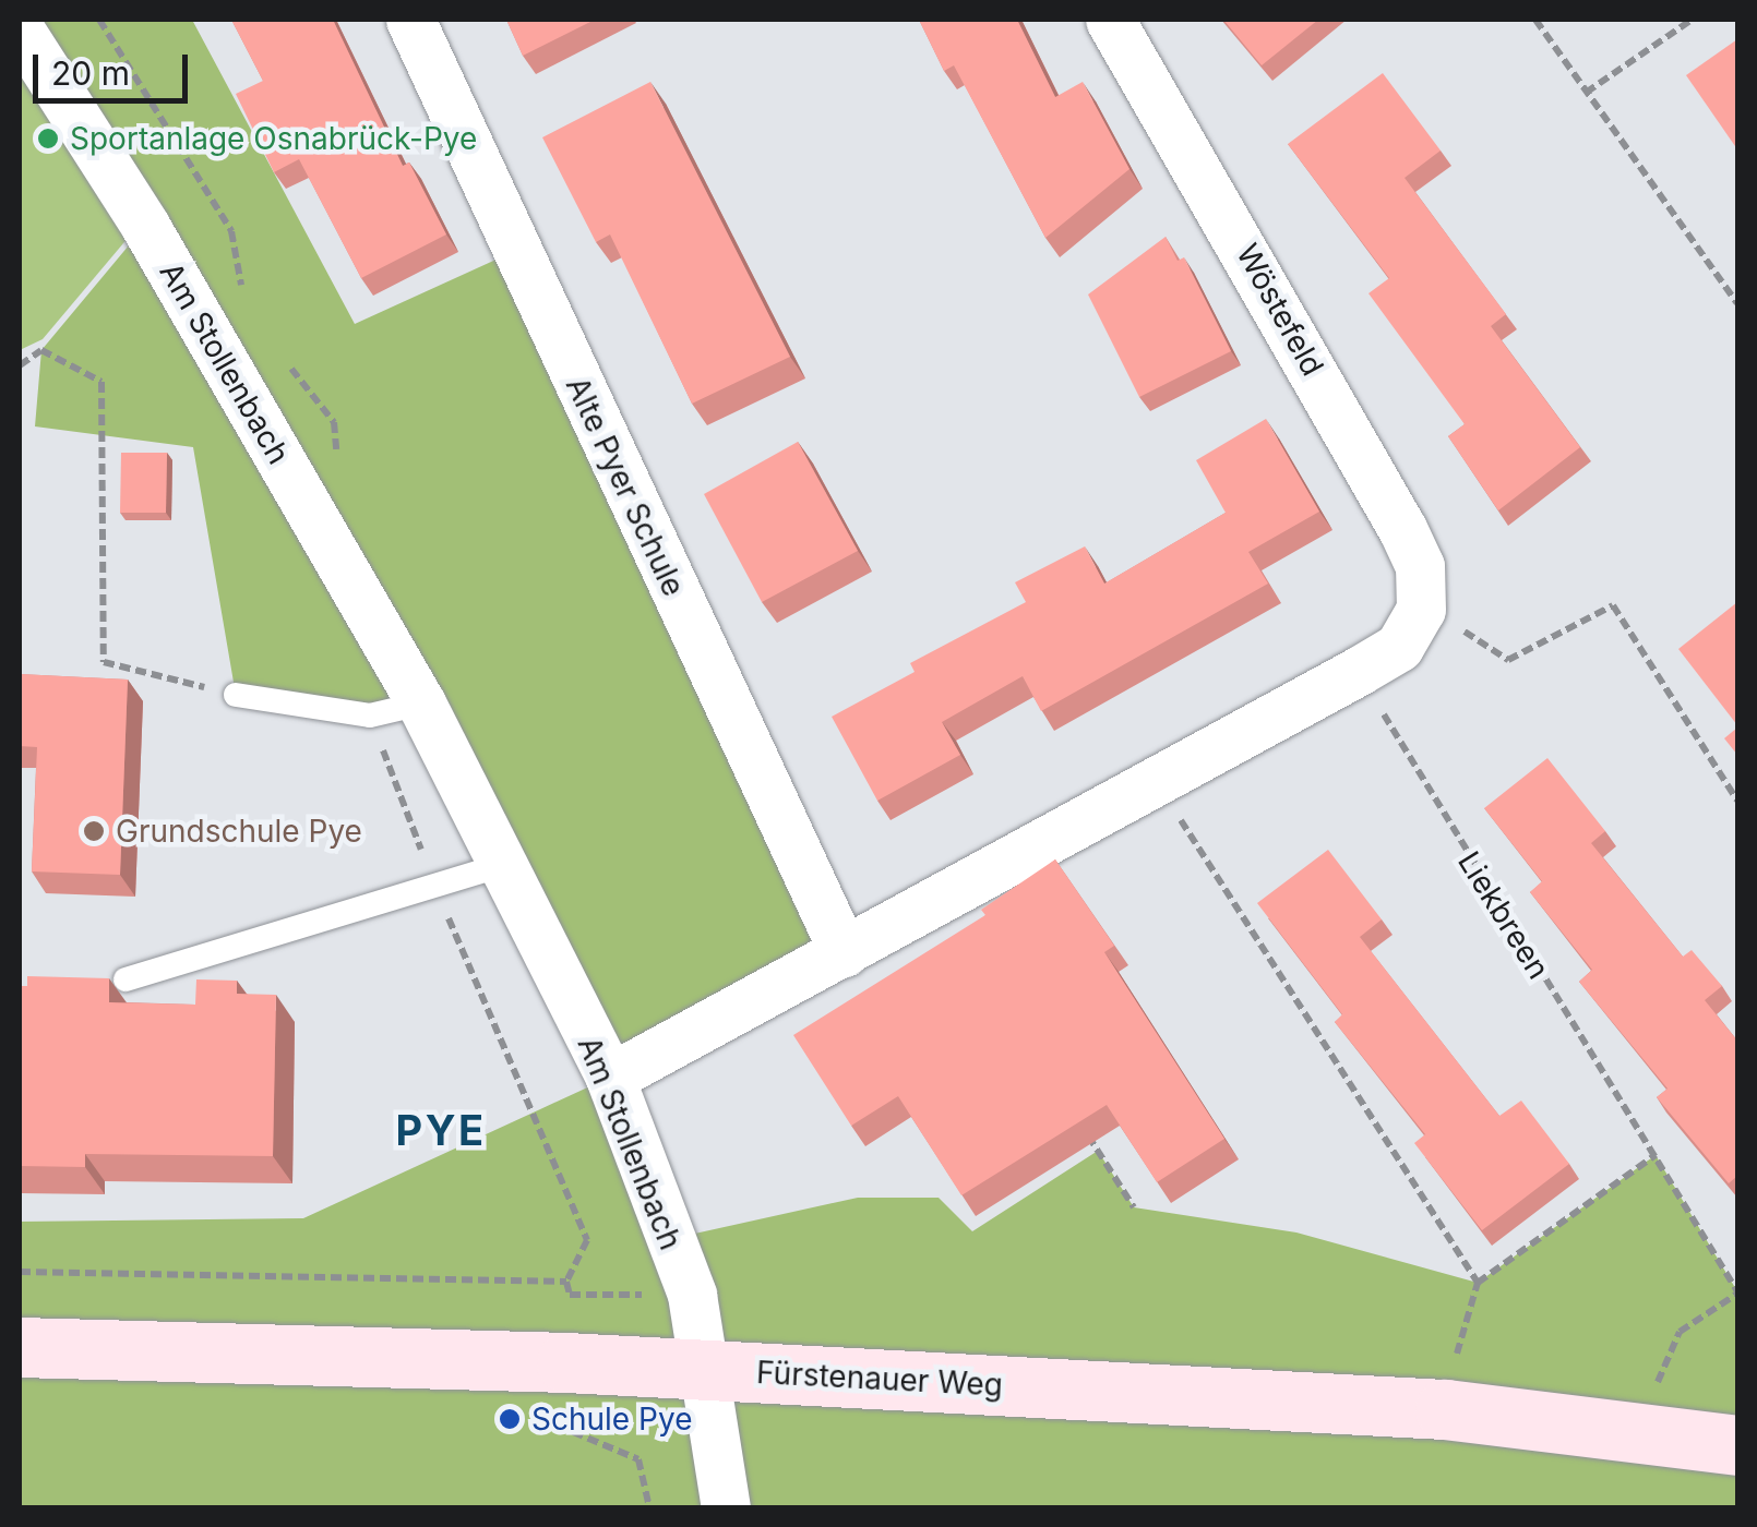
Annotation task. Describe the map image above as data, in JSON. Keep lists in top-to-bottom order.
{
  "streets": {
    "street": [
      "Wöstefeld",
      "Am Stollenbach",
      "Alte Pyer Schule",
      "Fürstenauer Weg"
    ],
    "path": ["Liekbreen"]
  },
  "crossings": [
    ["Am Stollenbach", "Fürstenauer Weg"]
  ],
  "districts": ["PYE"],
  "places": ["Sportanlage Osnabrück-Pye", "Grundschule Pye", "Schule Pye"],
  "scale_bar": "20 m"
}
